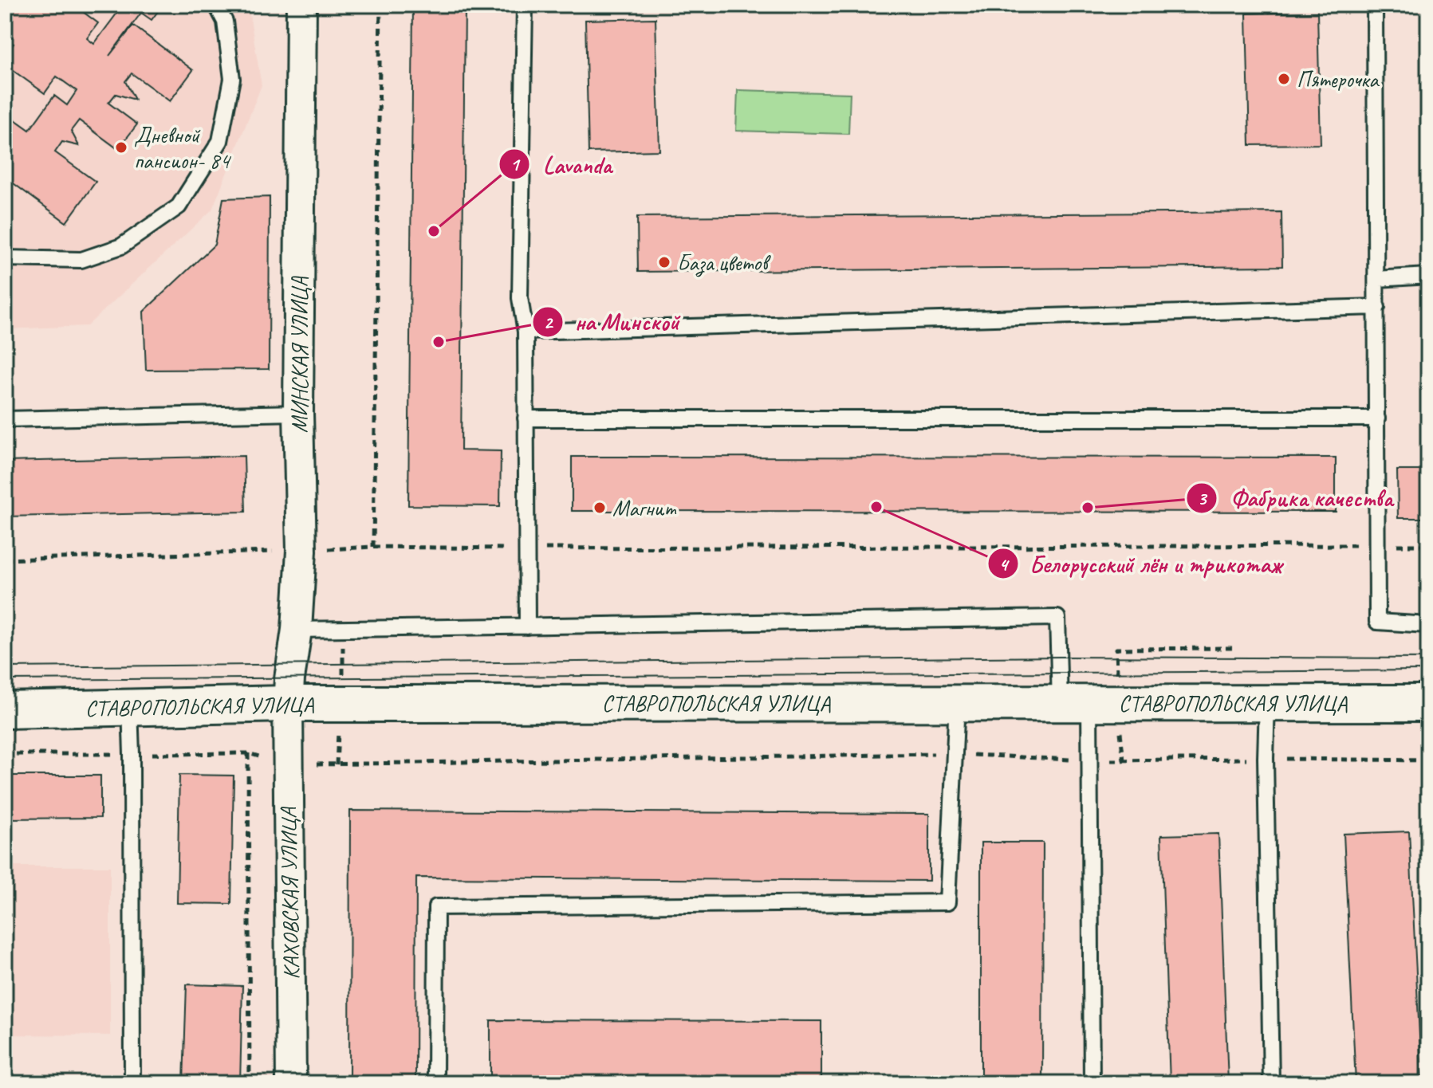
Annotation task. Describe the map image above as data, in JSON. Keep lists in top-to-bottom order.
{
  "streets": {
    "street": ["МИНСКАЯ УЛИЦА", "СТАВРОПОЛЬСКАЯ УЛИЦА", "КАХОВСКАЯ УЛИЦА"]
  },
  "crossings": [
    ["МИНСКАЯ УЛИЦА", "СТАВРОПОЛЬСКАЯ УЛИЦА"],
    ["МИНСКАЯ УЛИЦА", "КАХОВСКАЯ УЛИЦА"],
    ["СТАВРОПОЛЬСКАЯ УЛИЦА", "КАХОВСКАЯ УЛИЦА"]
  ],
  "places": [
    "Пятерочка",
    "Дневной пансион- 84",
    "Lavanda",
    "База цветов",
    "на Минской",
    "Белорусский лён и трикотаж",
    "Магнит",
    "Фабрика качества"
  ]
}
